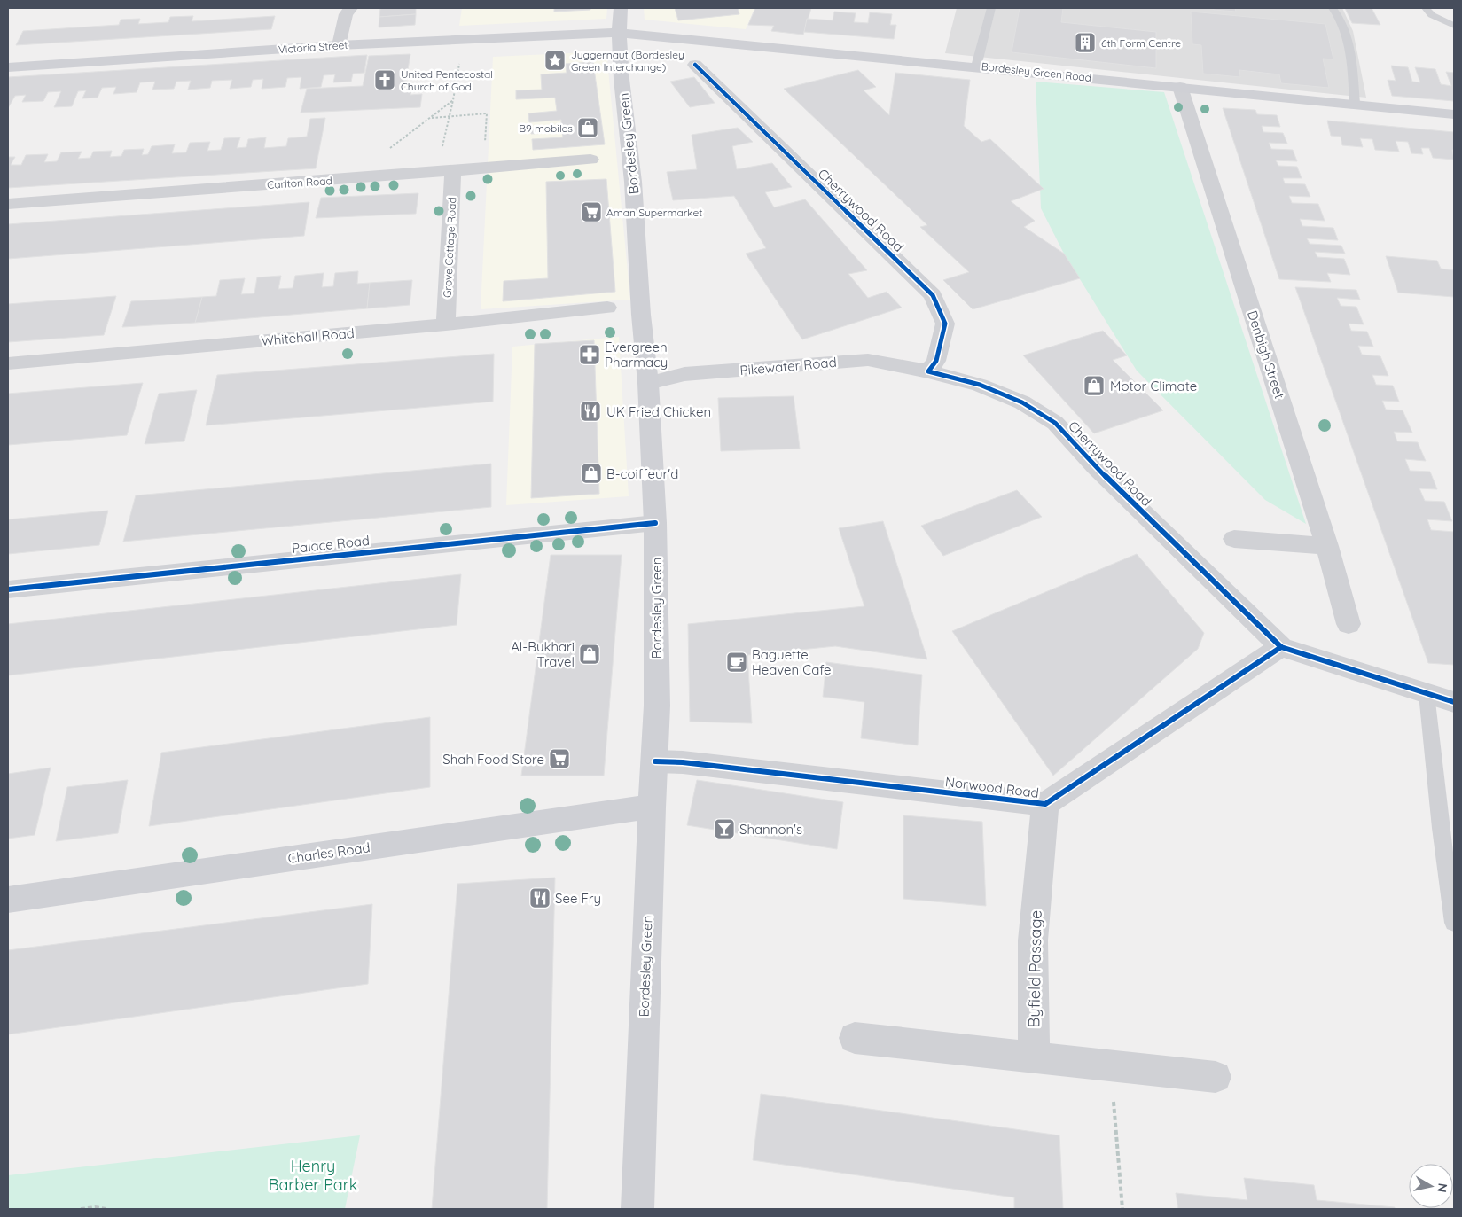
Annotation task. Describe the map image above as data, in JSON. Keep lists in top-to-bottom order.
{
  "streets": {
    "main road": [
      "Victoria Street",
      "Bordesley Green Road",
      "Bordesley Green",
      "Charles Road"
    ],
    "street": [
      "Carlton Road",
      "Cherrywood Road",
      "Grove Cottage Road",
      "Whitehall Road",
      "Denbigh Street",
      "Pikewater Road",
      "Palace Road",
      "Norwood Road",
      "Byfield Passage"
    ]
  },
  "crossings": [
    ["Victoria Street", "Bordesley Green Road"],
    ["Victoria Street", "Bordesley Green"],
    ["Bordesley Green Road", "Bordesley Green"],
    ["Bordesley Green Road", "Denbigh Street"],
    ["Bordesley Green", "Pikewater Road"],
    ["Bordesley Green", "Palace Road"],
    ["Bordesley Green", "Norwood Road"],
    ["Bordesley Green", "Charles Road"],
    ["Carlton Road", "Grove Cottage Road"],
    ["Cherrywood Road", "Pikewater Road"],
    ["Cherrywood Road", "Norwood Road"],
    ["Grove Cottage Road", "Whitehall Road"],
    ["Norwood Road", "Byfield Passage"]
  ],
  "parks": ["Henry Barber Park"],
  "places": {
    "building": ["6th Form Centre"],
    "place": ["Juggernaut (Bordesley Green Interchange)"],
    "church": ["United Pentecostal Church of God"],
    "shop": [
      "B9 mobiles",
      "Motor Climate",
      "B-coiffeur'd",
      "Al-Bukhari Travel"
    ],
    "supermarket": ["Aman Supermarket", "Shah Food Store"],
    "pharmacy": ["Evergreen Pharmacy"],
    "restaurant": ["UK Fried Chicken", "See Fry"],
    "cafe": ["Baguette Heaven Cafe"],
    "bar": ["Shannon's"]
  },
  "north": "right"
}
